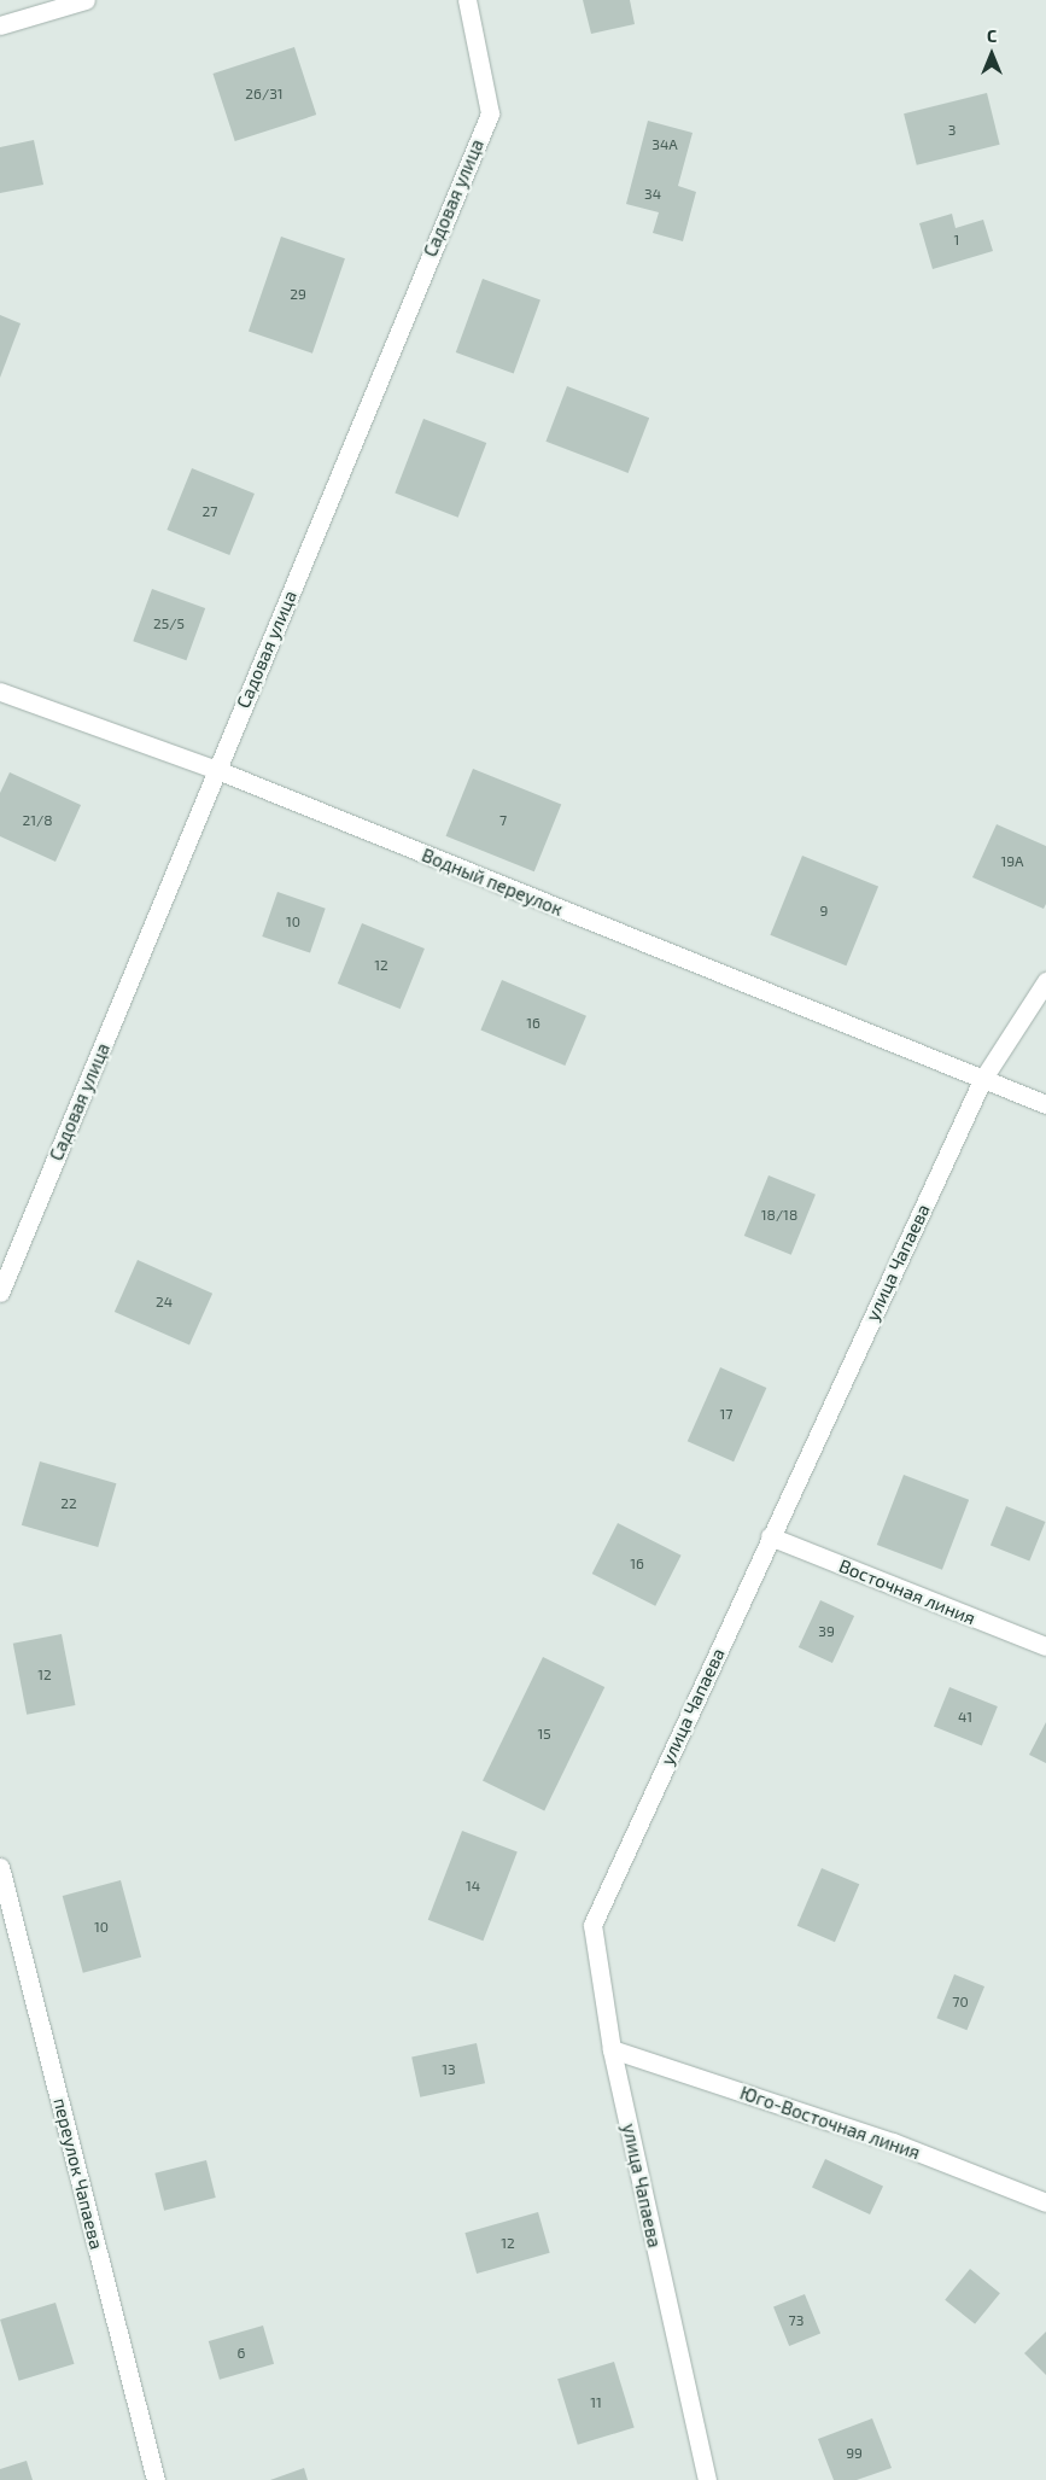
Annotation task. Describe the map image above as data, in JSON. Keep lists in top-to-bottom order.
{
  "streets": {
    "street": [
      "Садовая улица",
      "Водный переулок",
      "улица Чапаева",
      "Восточная линия",
      "Юго-Восточная линия",
      "переулок Чапаева"
    ]
  },
  "crossings": [
    ["Садовая улица", "Водный переулок"],
    ["Водный переулок", "улица Чапаева"],
    ["улица Чапаева", "Восточная линия"],
    ["улица Чапаева", "Юго-Восточная линия"]
  ],
  "house_numbers": [
    "26/31",
    "3",
    "34А",
    "34",
    "1",
    "29",
    "27",
    "25/5",
    "21/8",
    "7",
    "19А",
    "9",
    "10",
    "12",
    "16",
    "18/18",
    "24",
    "17",
    "22",
    "16",
    "39",
    "12",
    "41",
    "15",
    "14",
    "10",
    "70",
    "13",
    "12",
    "73",
    "6",
    "11",
    "99"
  ],
  "north": "top"
}
